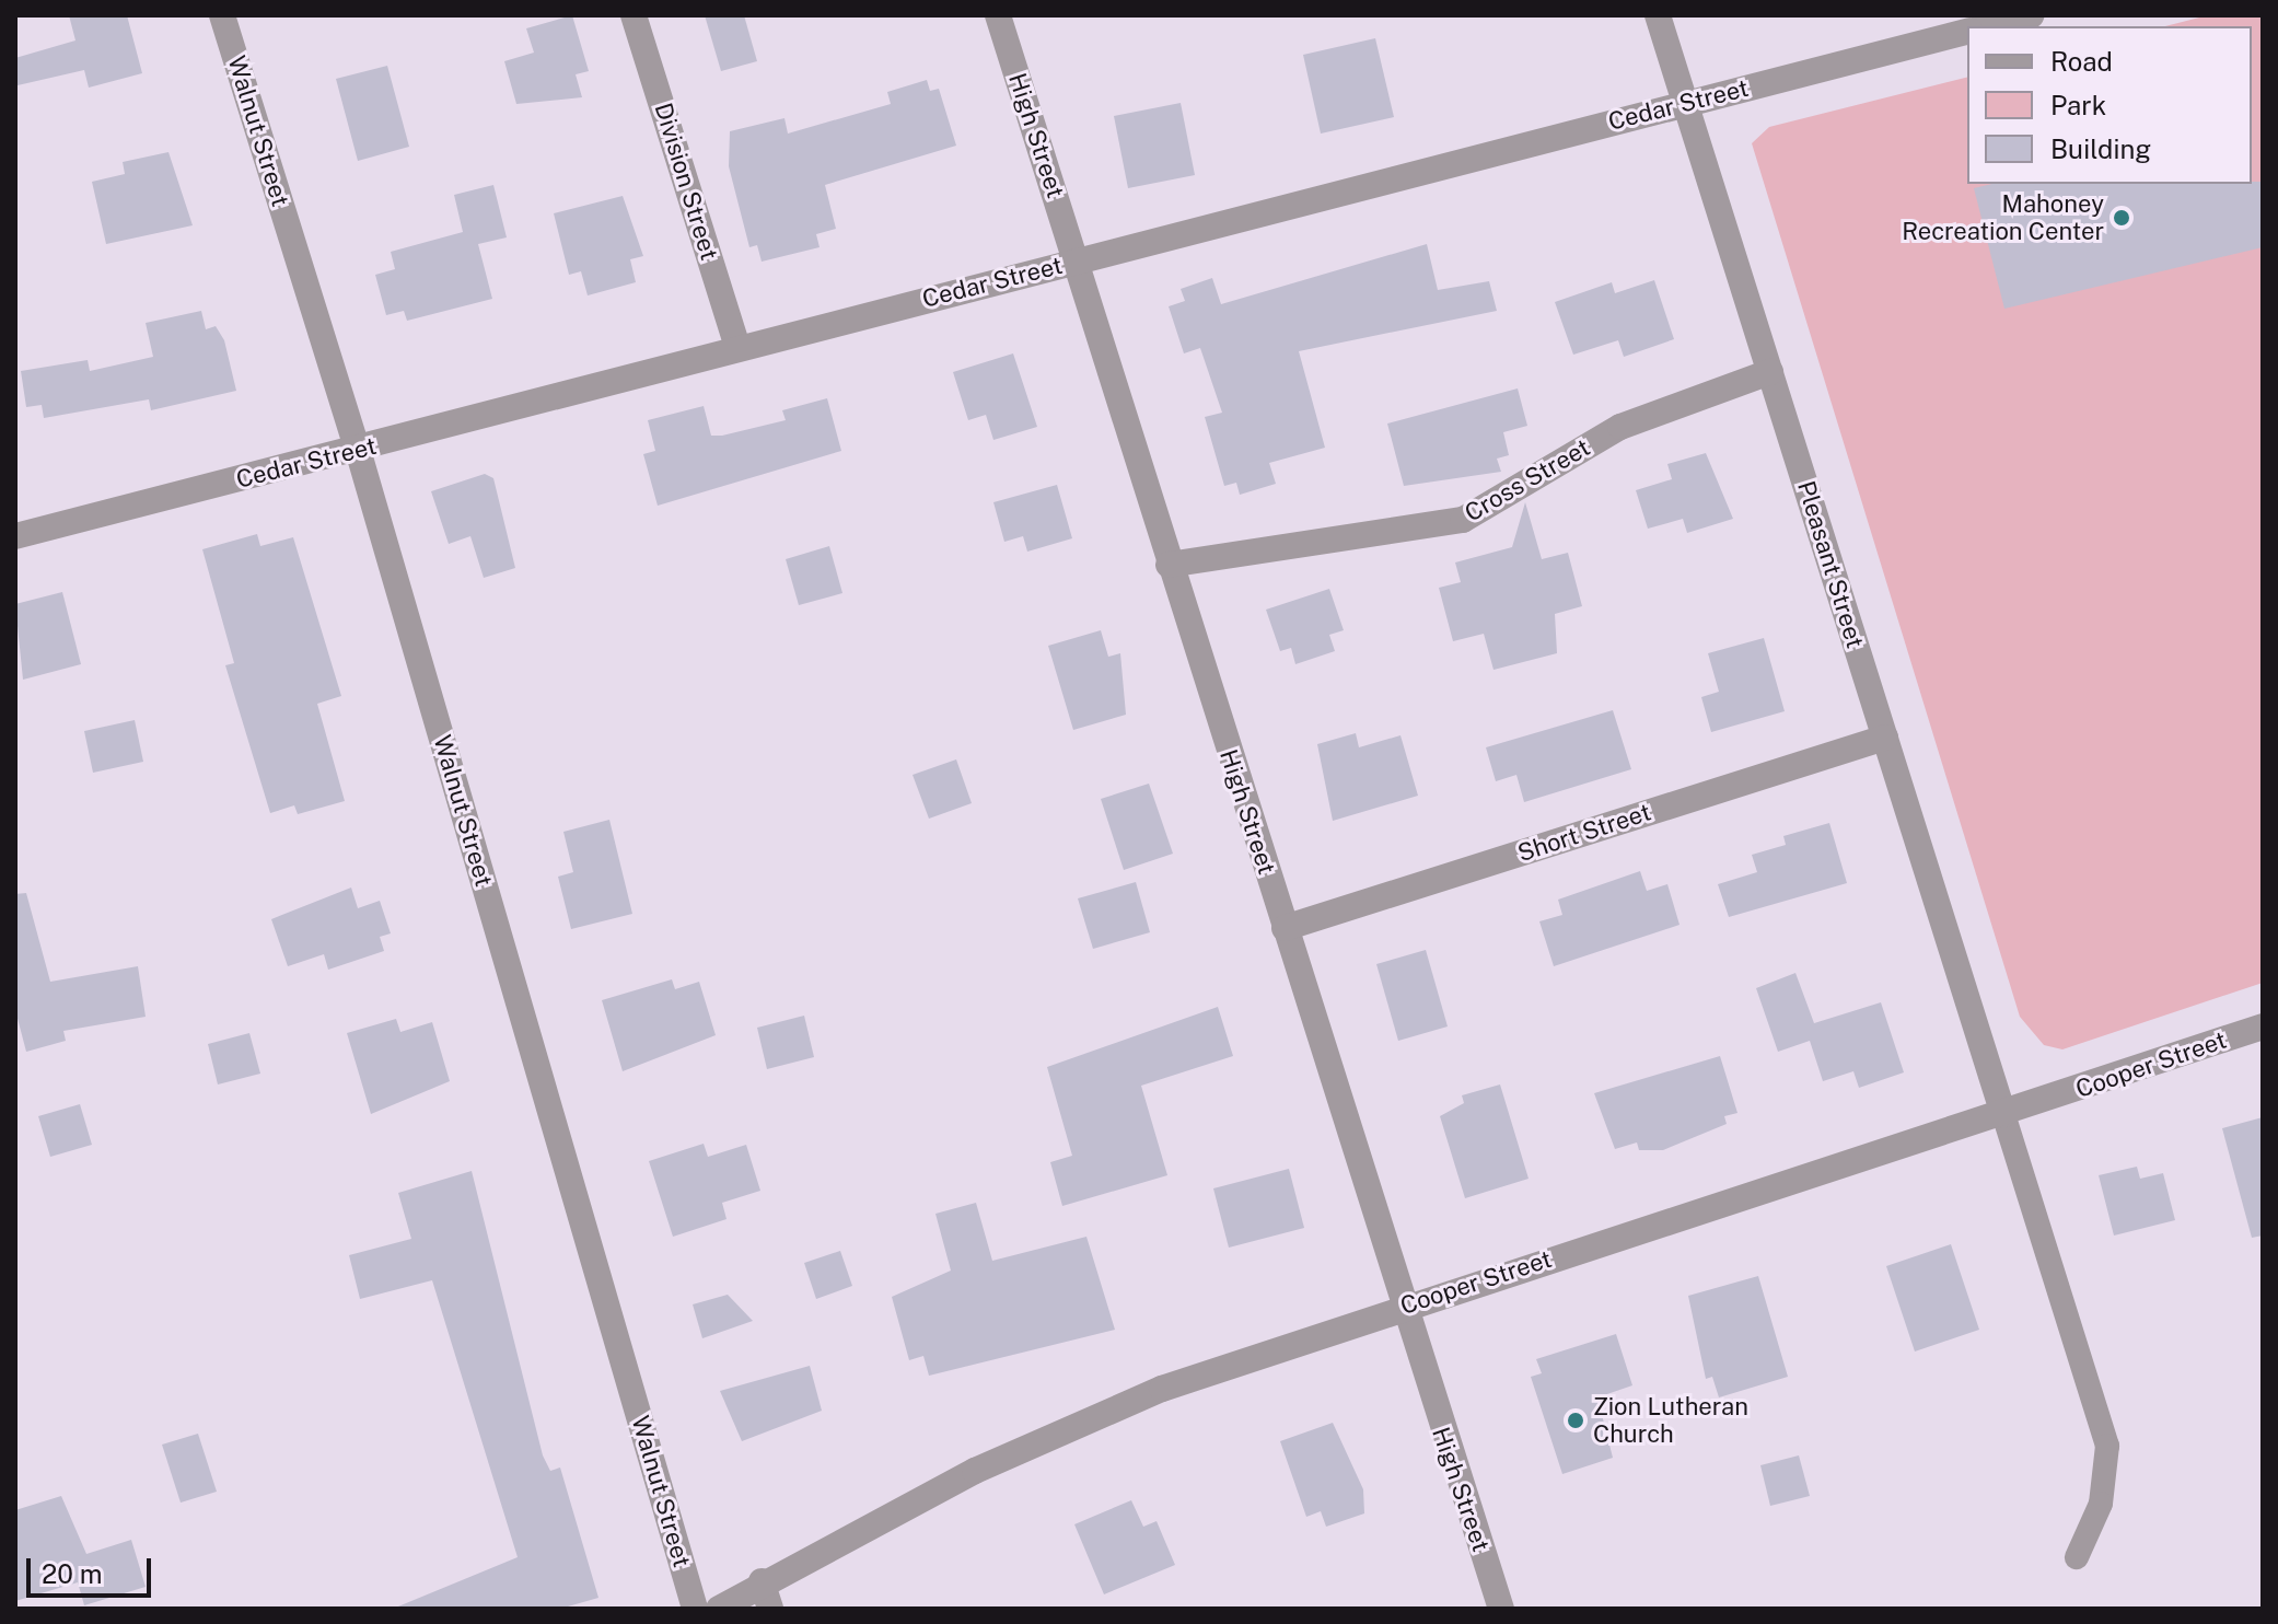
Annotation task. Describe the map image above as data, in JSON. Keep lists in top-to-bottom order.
{
  "streets": {
    "street": [
      "Cedar Street",
      "Walnut Street",
      "High Street",
      "Division Street",
      "Cross Street",
      "Pleasant Street",
      "Short Street",
      "Cooper Street"
    ]
  },
  "crossings": [
    ["Cedar Street", "Walnut Street"],
    ["Cedar Street", "High Street"],
    ["Cedar Street", "Division Street"],
    ["Cedar Street", "Pleasant Street"],
    ["High Street", "Cross Street"],
    ["High Street", "Short Street"],
    ["High Street", "Cooper Street"],
    ["Cross Street", "Pleasant Street"],
    ["Pleasant Street", "Short Street"],
    ["Pleasant Street", "Cooper Street"]
  ],
  "places": ["Mahoney Recreation Center", "Zion Lutheran Church"],
  "legend": ["Road", "Park", "Building"],
  "scale_bar": "20 m"
}
